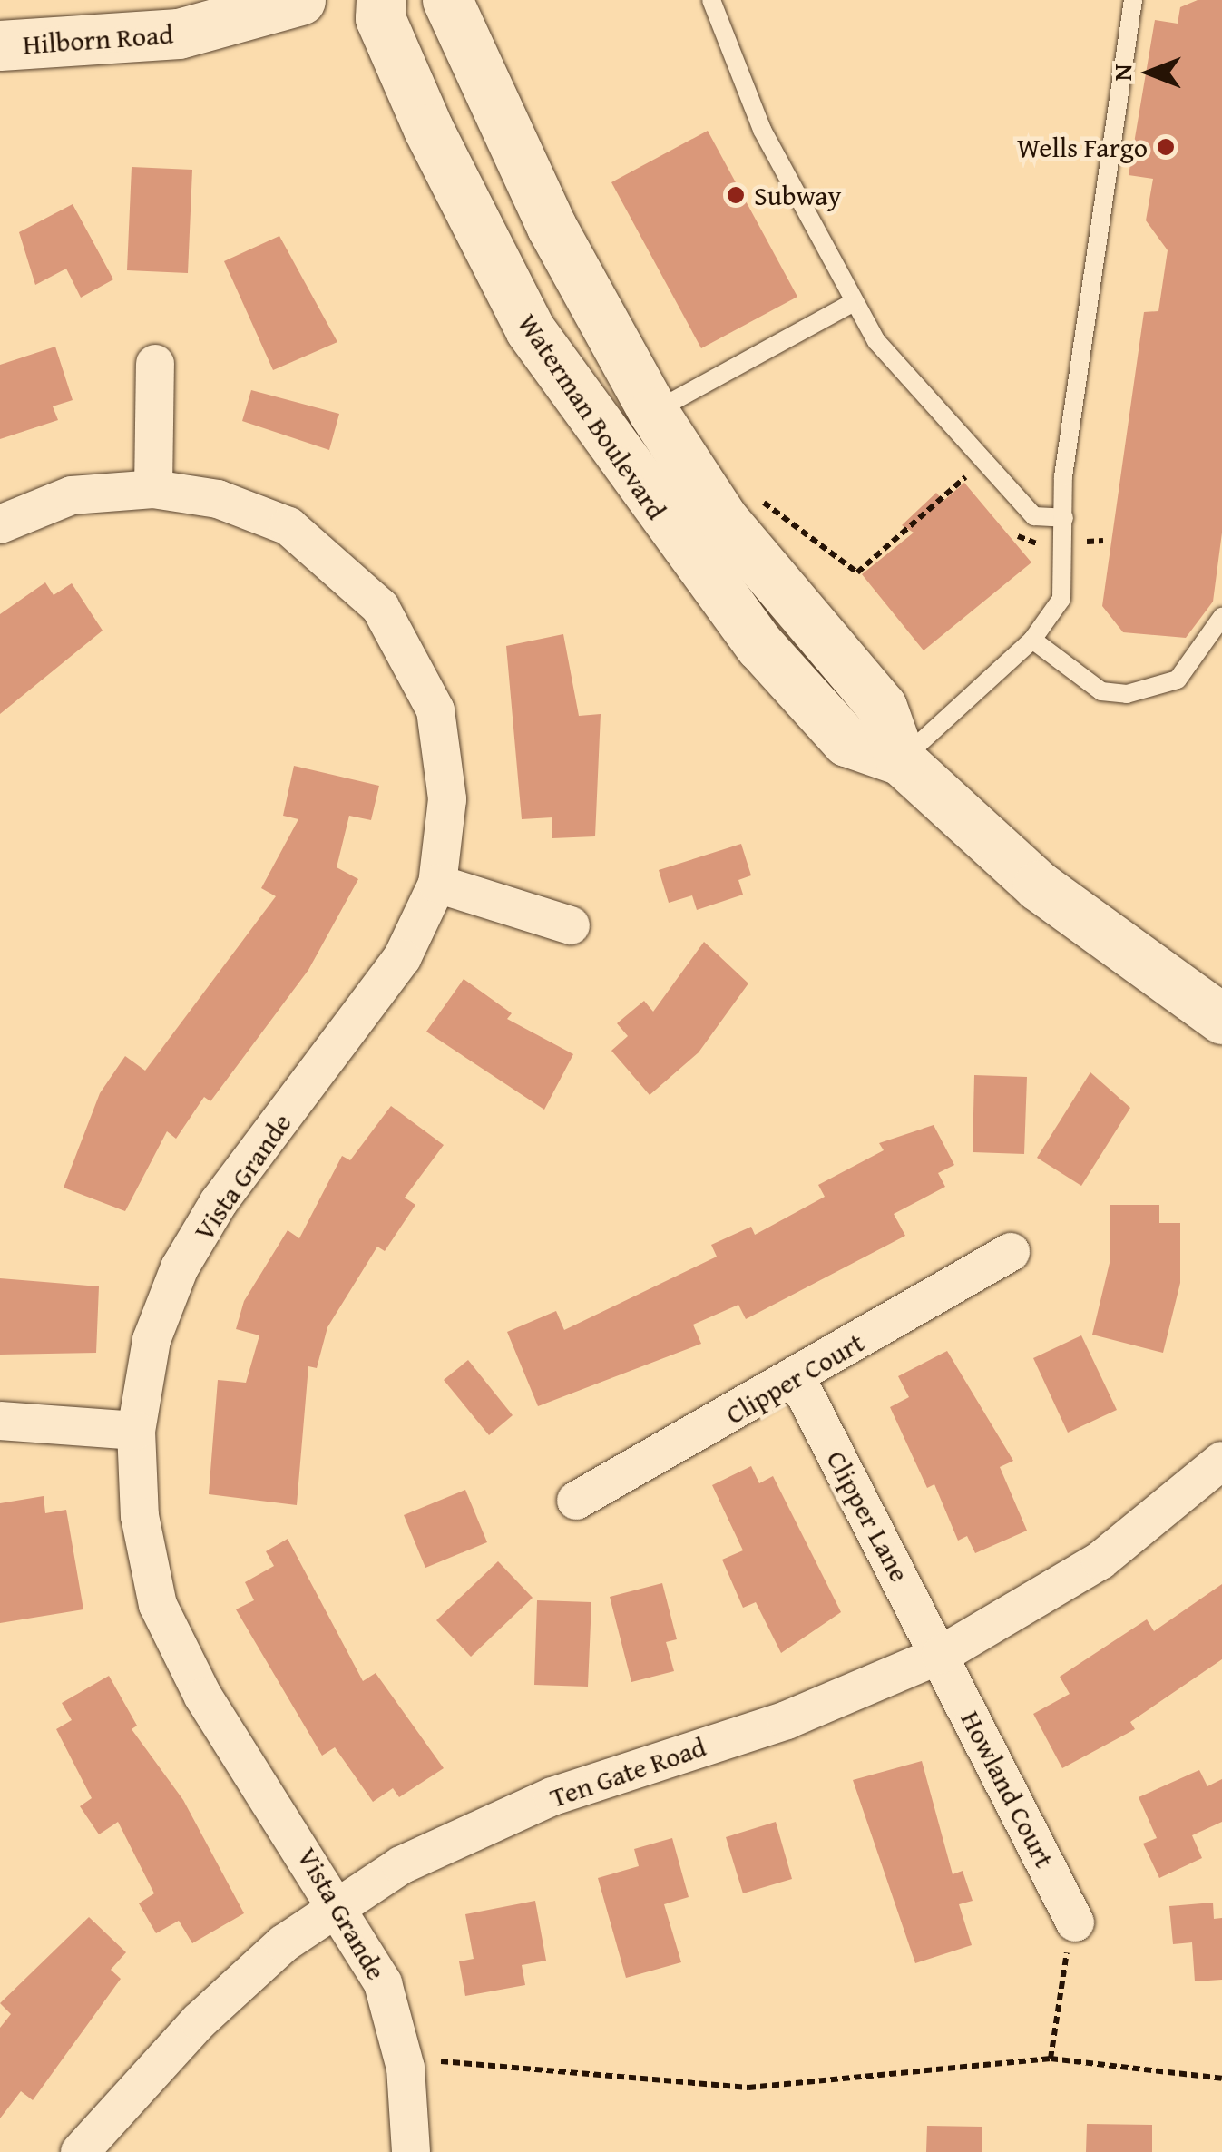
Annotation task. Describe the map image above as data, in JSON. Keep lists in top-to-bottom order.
{
  "streets": {
    "main road": ["Hilborn Road", "Waterman Boulevard"],
    "street": [
      "Vista Grande",
      "Clipper Court",
      "Clipper Lane",
      "Ten Gate Road",
      "Howland Court"
    ]
  },
  "crossings": [
    ["Vista Grande", "Ten Gate Road"],
    ["Clipper Court", "Clipper Lane"],
    ["Clipper Lane", "Ten Gate Road"],
    ["Clipper Lane", "Howland Court"],
    ["Ten Gate Road", "Howland Court"]
  ],
  "places": ["Wells Fargo", "Subway"],
  "north": "left"
}
